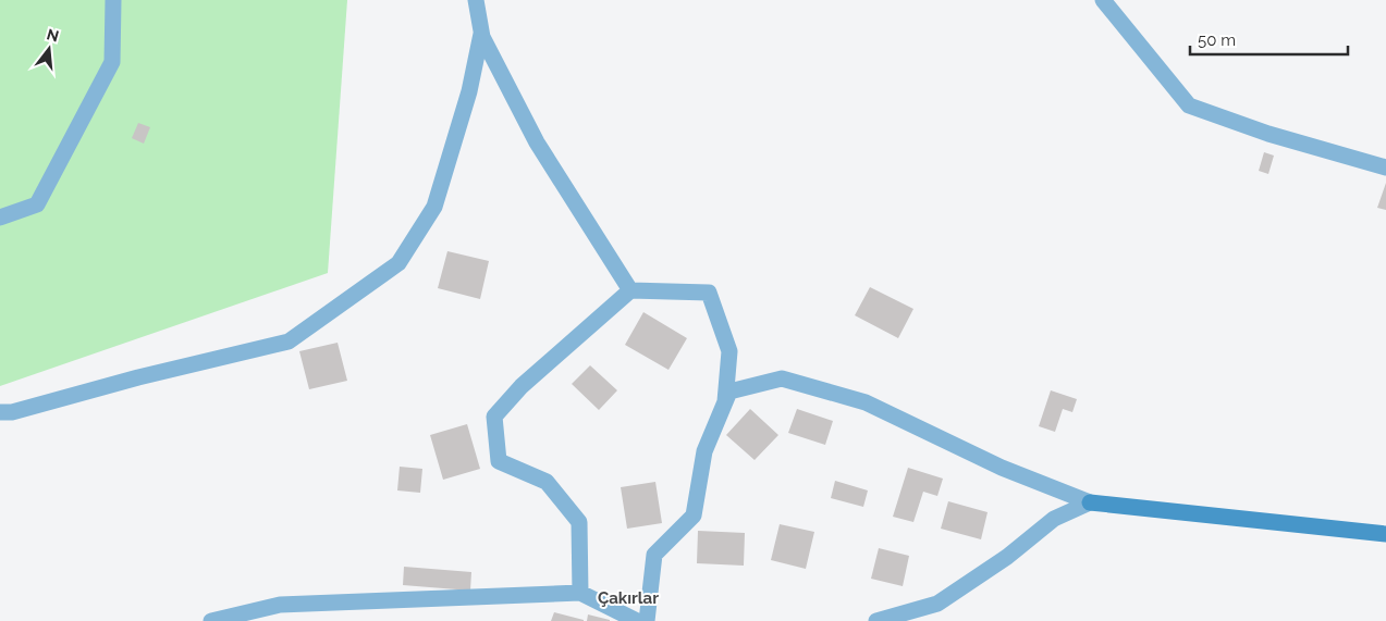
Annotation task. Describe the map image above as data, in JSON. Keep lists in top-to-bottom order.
{
  "districts": ["Çakırlar"],
  "scale_bar": "50 m",
  "north": "top"
}
